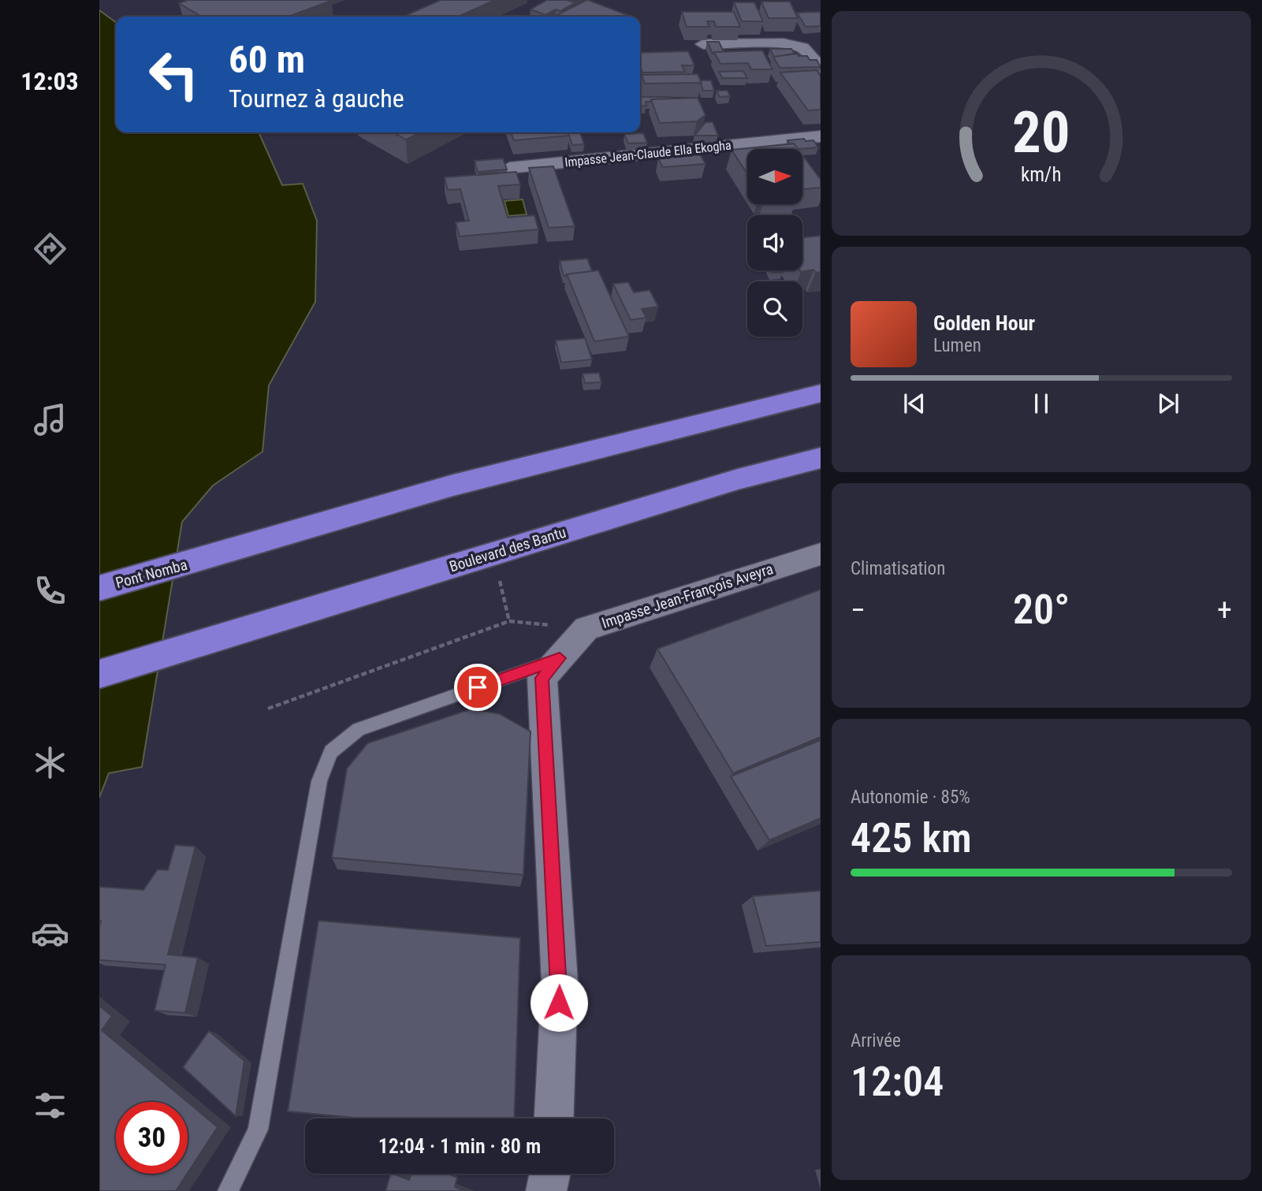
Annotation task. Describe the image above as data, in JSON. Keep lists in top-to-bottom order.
{
  "streets": {
    "highway": ["Boulevard des Bantu", "Pont Nomba"],
    "street": ["Impasse Jean-Claude Ella Ekogha", "Impasse Jean-François Aveyra"]
  },
  "north": "right",
  "page": {
    "tabs": "12:03",
    "turn": ["60 m", "Tournez à gauche"],
    "song": ["Golden Hour", "Lumen"],
    "tile": [
      "Climatisation",
      ["Autonomie · 85%", "425 km"],
      ["Arrivée", "12:04"]
    ],
    "heat": ["−", "20°", "+"],
    "limit": "30",
    "trip": "12:04 · 1 min · 80 m",
    "gauge": ["20", "km/h"]
  }
}
